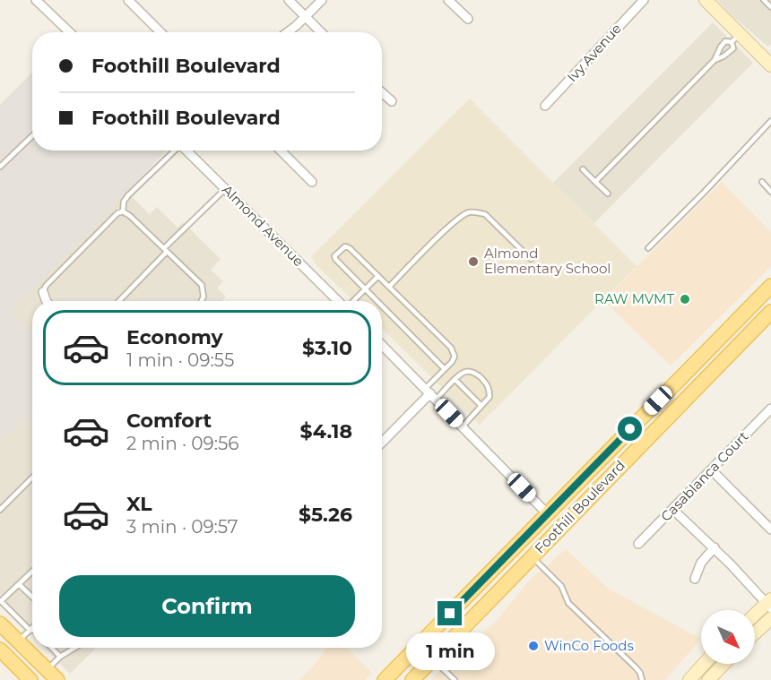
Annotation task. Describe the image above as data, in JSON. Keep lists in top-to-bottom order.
{
  "streets": {
    "main road": ["Foothill Boulevard"],
    "street": ["Ivy Avenue", "Almond Avenue", "Casablanca Court"]
  },
  "places": ["Almond Elementary School", "RAW MVMT", "WinCo Foods"],
  "north": "bottom right",
  "page": {
    "banner": ["Foothill Boulevard", "Foothill Boulevard"],
    "list": [
      {
        "name": "Economy",
        "note": "1 min · 09:55",
        "value": "$3.10"
      },
      {
        "name": "Comfort",
        "note": "2 min · 09:56",
        "value": "$4.18"
      },
      {
        "name": "XL",
        "note": "3 min · 09:57",
        "value": "$5.26"
      }
    ],
    "buttons": "Confirm",
    "bubble": "1 min"
  }
}
